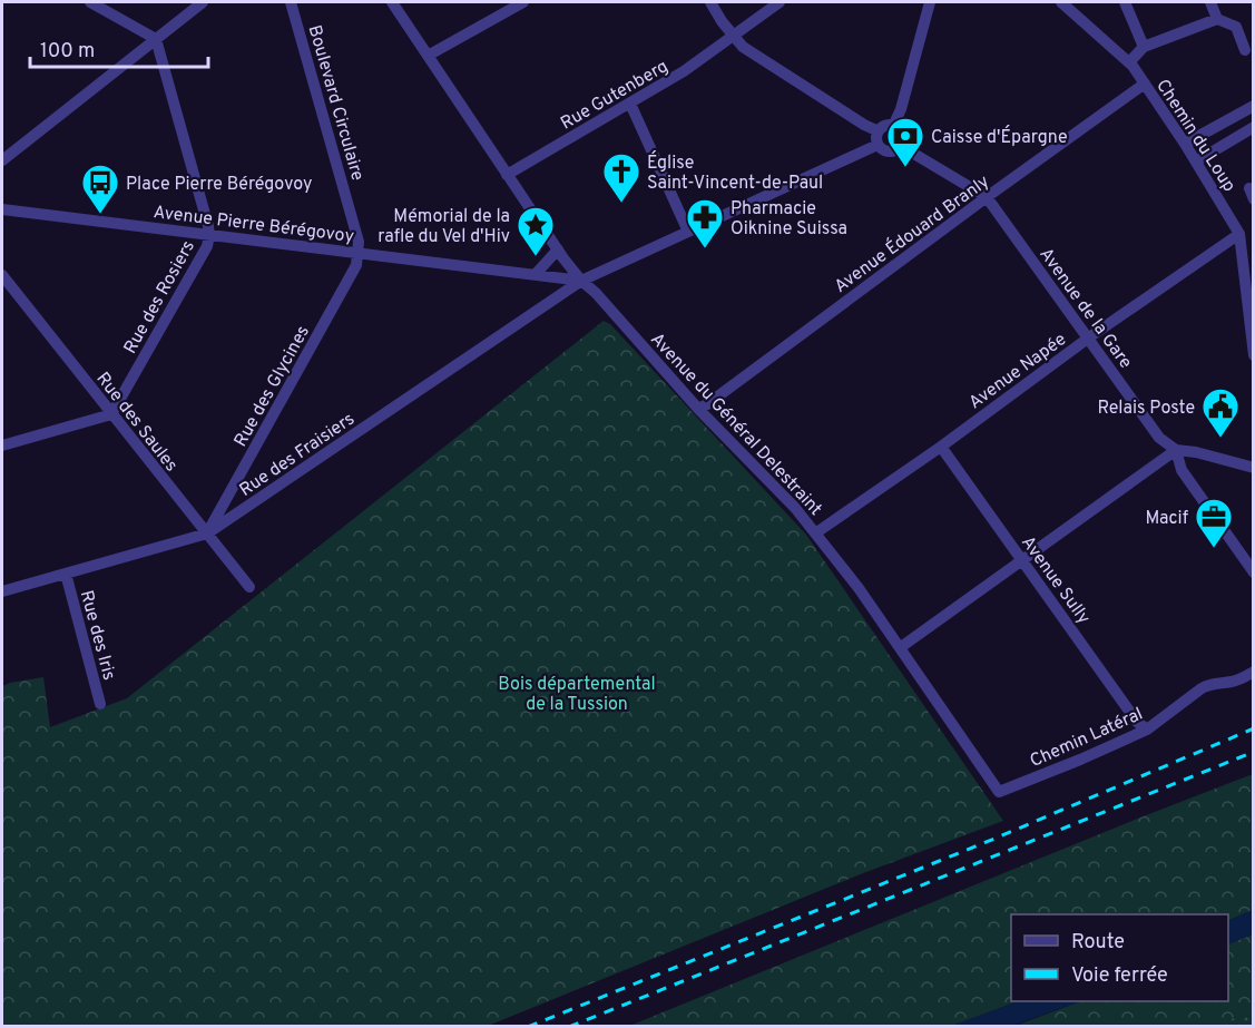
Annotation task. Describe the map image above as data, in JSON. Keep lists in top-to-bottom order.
{
  "streets": {
    "street": [
      "Rue Gutenberg",
      "Boulevard Circulaire",
      "Chemin du Loup",
      "Avenue Pierre Bérégovoy",
      "Avenue Édouard Branly",
      "Rue des Rosiers",
      "Avenue de la Gare",
      "Avenue Napée",
      "Rue des Glycines",
      "Rue des Saules",
      "Avenue du Général Delestraint",
      "Rue des Fraisiers",
      "Avenue Sully",
      "Rue des Iris",
      "Chemin Latéral"
    ]
  },
  "crossings": [
    ["Rue Gutenberg", "Avenue du Général Delestraint"],
    ["Boulevard Circulaire", "Avenue Pierre Bérégovoy"],
    ["Boulevard Circulaire", "Rue des Glycines"],
    ["Chemin du Loup", "Avenue Édouard Branly"],
    ["Chemin du Loup", "Avenue Napée"],
    ["Avenue Pierre Bérégovoy", "Rue des Rosiers"],
    ["Avenue Pierre Bérégovoy", "Rue des Glycines"],
    ["Avenue Pierre Bérégovoy", "Avenue du Général Delestraint"],
    ["Avenue Pierre Bérégovoy", "Rue des Fraisiers"],
    ["Avenue Édouard Branly", "Avenue de la Gare"],
    ["Avenue Édouard Branly", "Avenue du Général Delestraint"],
    ["Rue des Rosiers", "Rue des Saules"],
    ["Avenue de la Gare", "Avenue Napée"],
    ["Avenue de la Gare", "Rue des Fraisiers"],
    ["Avenue Napée", "Avenue du Général Delestraint"],
    ["Avenue Napée", "Avenue Sully"],
    ["Rue des Glycines", "Rue des Saules"],
    ["Rue des Glycines", "Rue des Fraisiers"],
    ["Rue des Saules", "Rue des Fraisiers"],
    ["Avenue du Général Delestraint", "Rue des Fraisiers"],
    ["Avenue du Général Delestraint", "Chemin Latéral"],
    ["Rue des Fraisiers", "Rue des Iris"],
    ["Avenue Sully", "Chemin Latéral"]
  ],
  "parks": ["Bois départemental de la Tussion"],
  "places": {
    "bank": ["Caisse d'Épargne"],
    "church": ["Église Saint-Vincent-de-Paul"],
    "bus stop": ["Place Pierre Bérégovoy"],
    "pharmacy": ["Pharmacie Oiknine Suissa"],
    "place": ["Mémorial de la rafle du Vel d'Hiv"],
    "public building": ["Relais Poste"],
    "office": ["Macif"]
  },
  "legend": ["Route", "Voie ferrée"],
  "scale_bar": "100 m"
}
